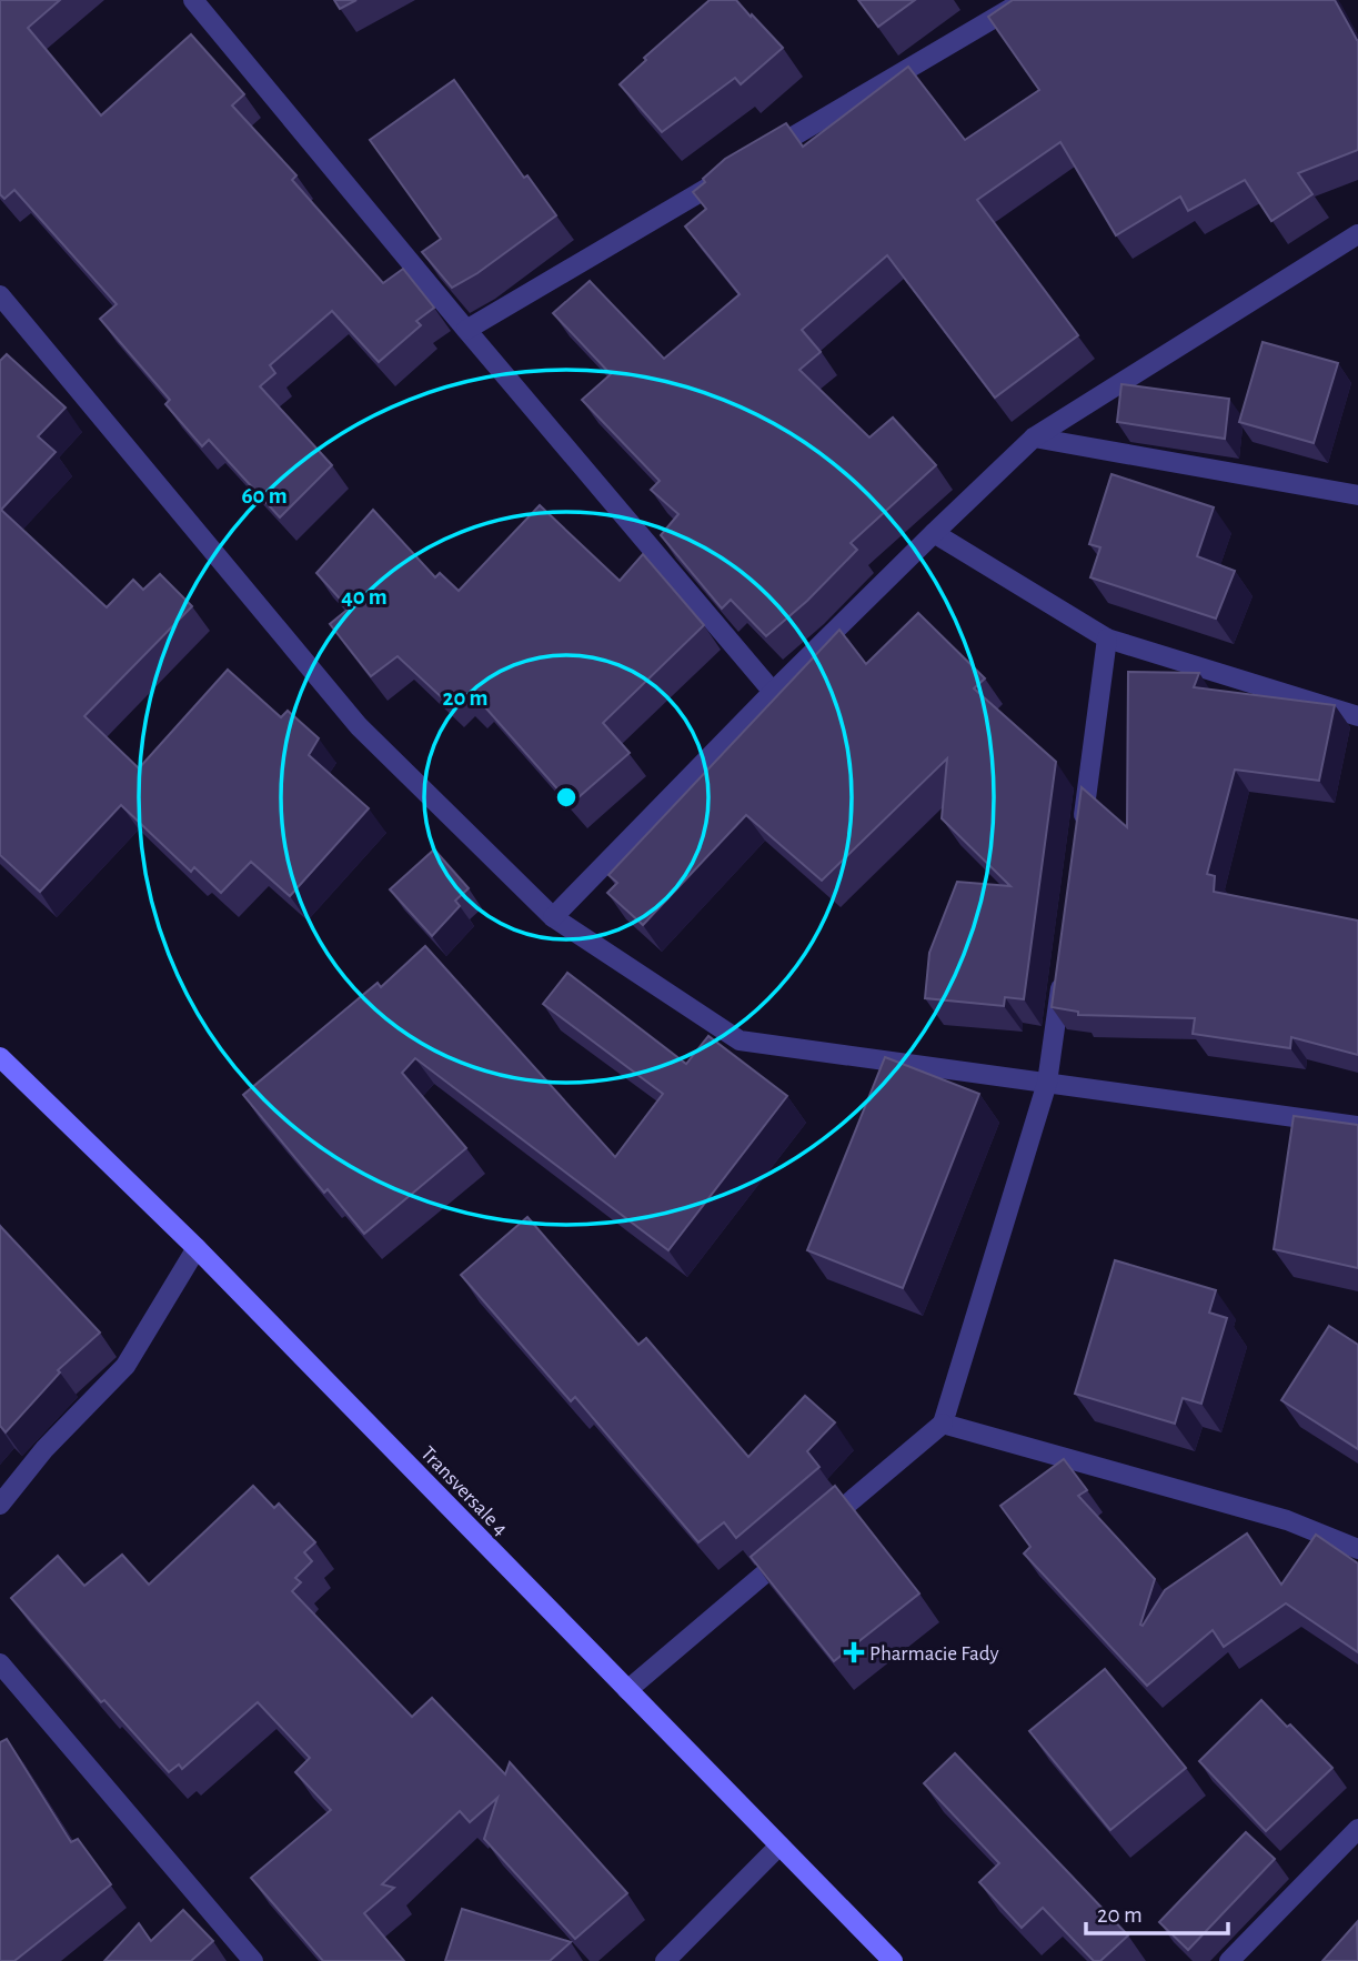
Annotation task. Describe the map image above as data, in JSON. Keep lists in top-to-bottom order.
{
  "streets": {
    "main road": ["Transversale 4"]
  },
  "places": {
    "health": ["Pharmacie Fady"]
  },
  "scale_bar": "20 m",
  "rings": ["60 m", "40 m", "20 m"]
}
